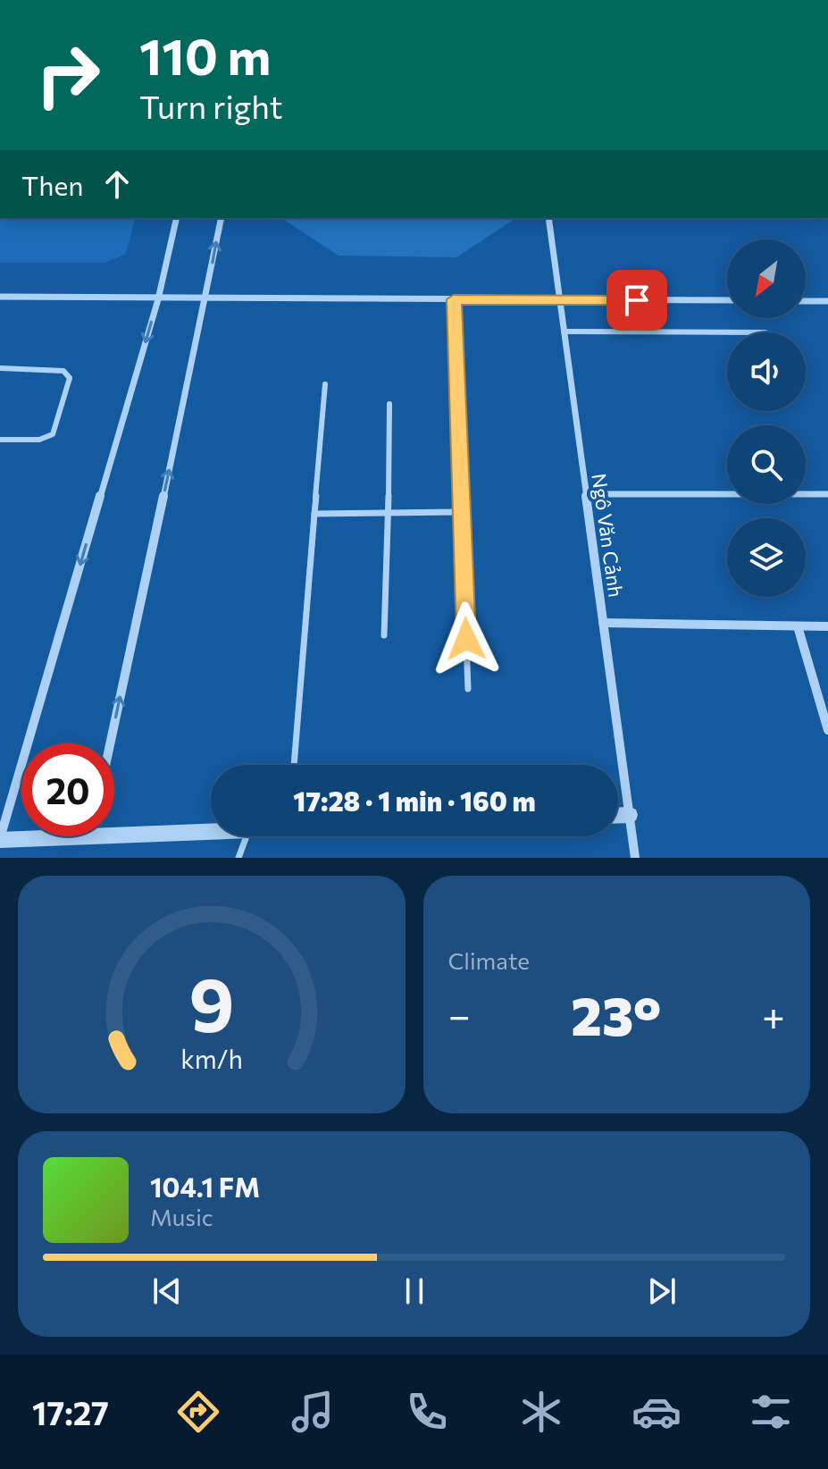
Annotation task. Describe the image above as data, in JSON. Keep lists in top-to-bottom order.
{
  "streets": {
    "street": ["Ngô Văn Cảnh"]
  },
  "north": "bottom left",
  "page": {
    "turn": ["110 m", "Turn right"],
    "then": "Then",
    "limit": "20",
    "trip": "17:28 · 1 min · 160 m",
    "tile": "Climate",
    "heat": ["−", "23°", "+"],
    "song": ["104.1 FM", "Music"],
    "tabs": "17:27",
    "gauge": ["9", "km/h"]
  }
}
